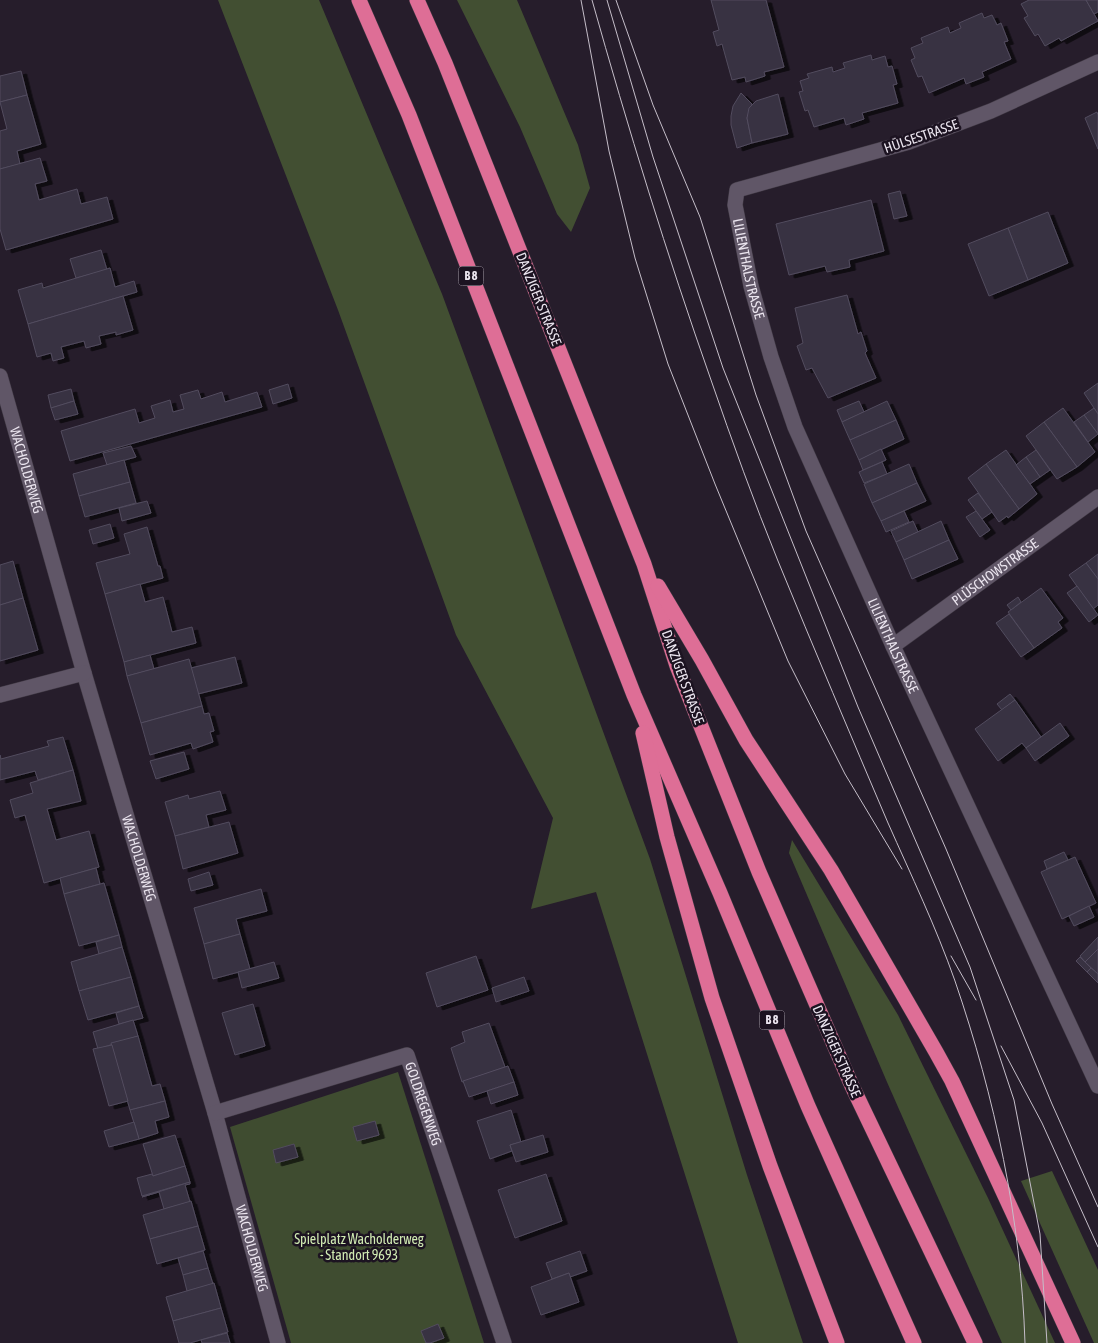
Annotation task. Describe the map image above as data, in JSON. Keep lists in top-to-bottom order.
{
  "streets": {
    "highway": ["B 8", "DANZIGER STRASSE"],
    "street": [
      "HÜLSESTRASSE",
      "LILIENTHALSTRASSE",
      "WACHOLDERWEG",
      "PLÜSCHOWSTRASSE",
      "GOLDREGENWEG"
    ]
  },
  "crossings": [
    ["HÜLSESTRASSE", "LILIENTHALSTRASSE"],
    ["LILIENTHALSTRASSE", "PLÜSCHOWSTRASSE"],
    ["WACHOLDERWEG", "GOLDREGENWEG"]
  ],
  "parks": ["Spielplatz Wacholderweg - Standort 9693"]
}
